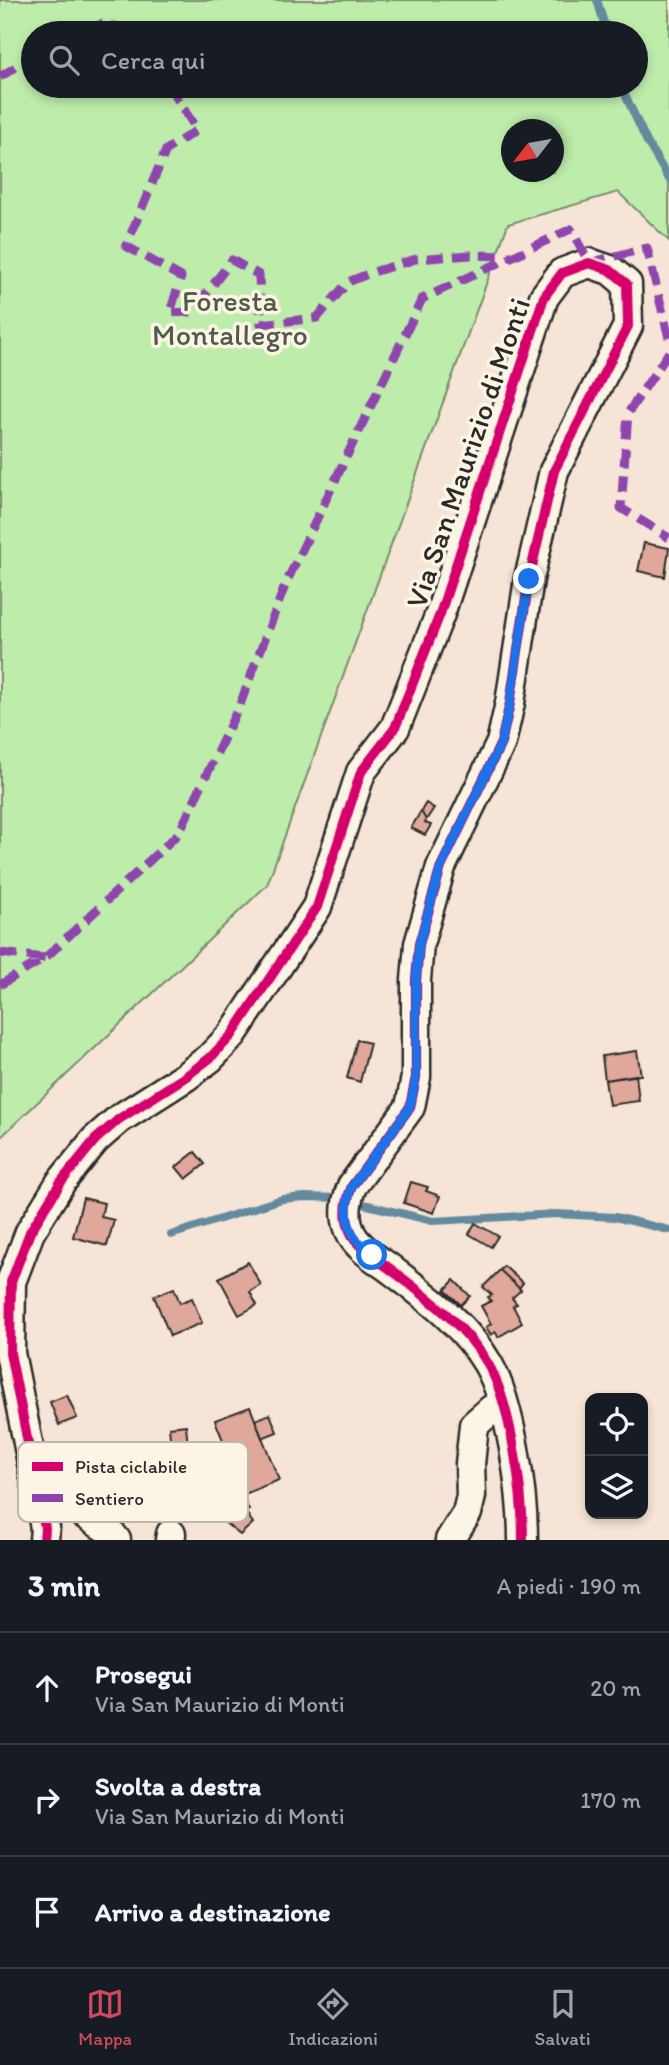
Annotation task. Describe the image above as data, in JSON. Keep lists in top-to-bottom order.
{
  "streets": {
    "street": ["Via San Maurizio di Monti"]
  },
  "parks": ["Foresta Montallegro"],
  "legend": ["Pista ciclabile", "Sentiero"],
  "north": "bottom left",
  "page": {
    "search": "Cerca qui",
    "heading": ["3 min", "A piedi · 190 m"],
    "list": [
      ["Prosegui", "Via San Maurizio di Monti", "20 m"],
      ["Svolta a destra", "Via San Maurizio di Monti", "170 m"],
      "Arrivo a destinazione"
    ],
    "nav": ["Mappa", "Indicazioni", "Salvati"]
  }
}
